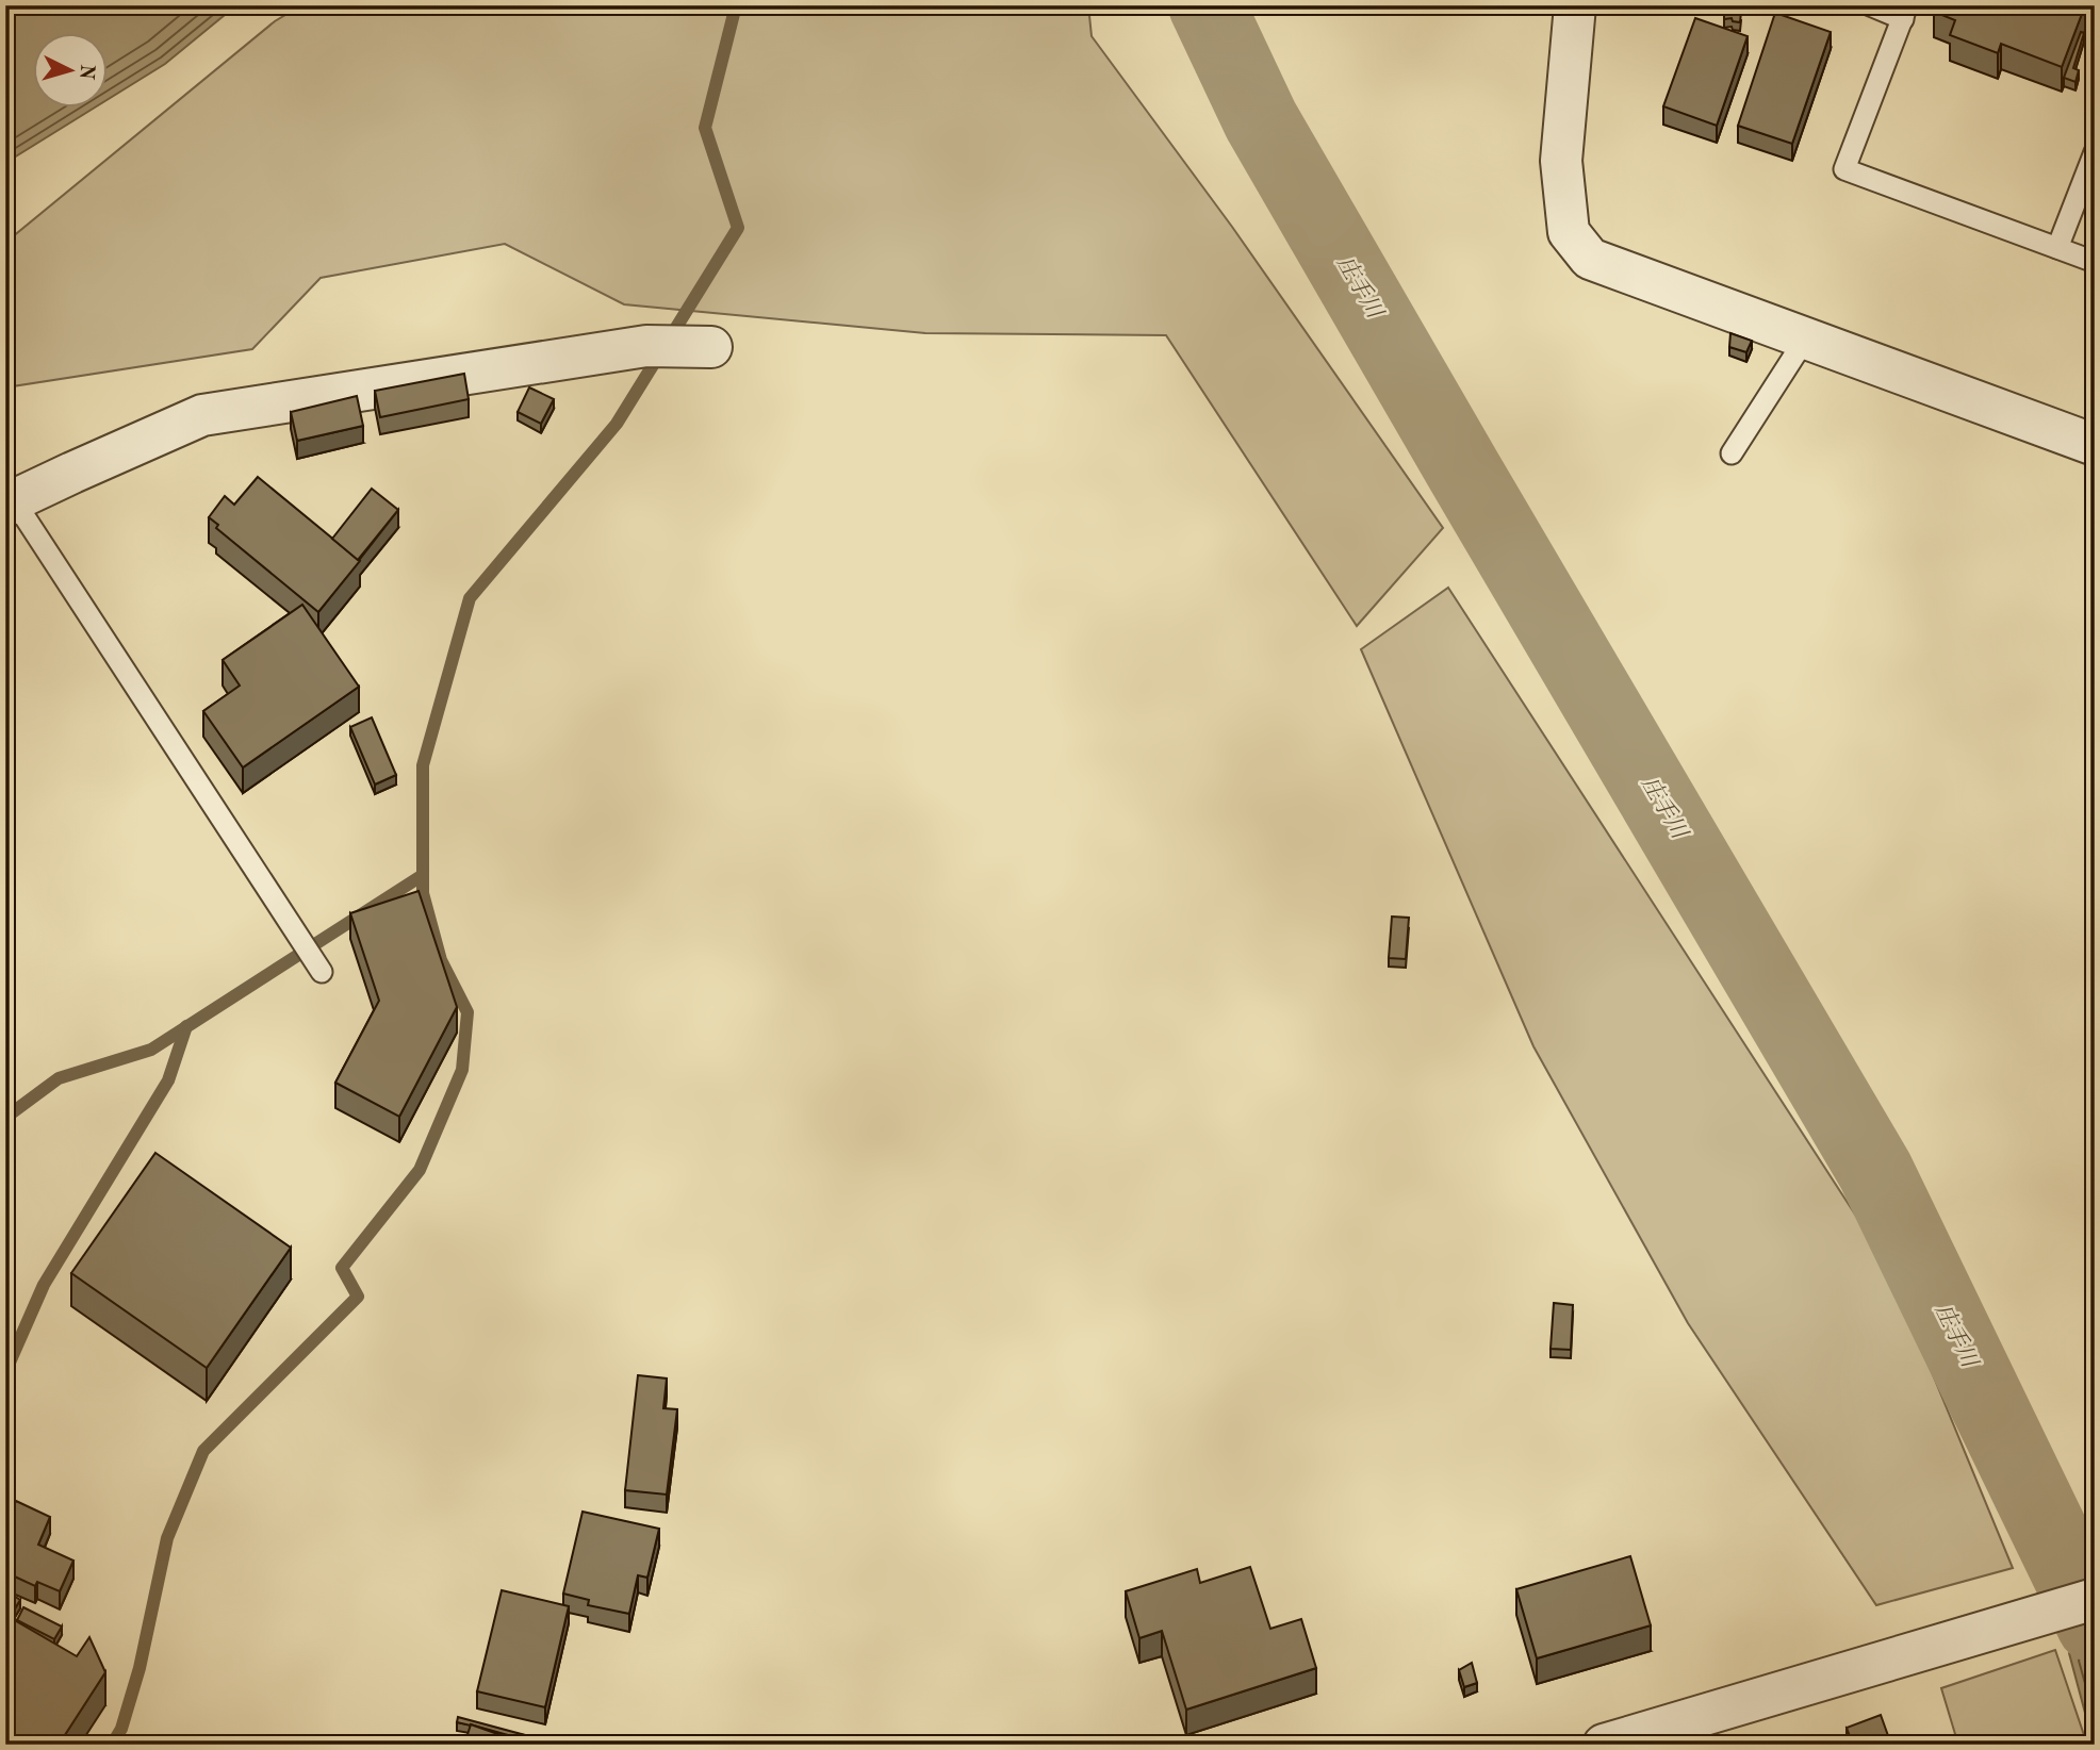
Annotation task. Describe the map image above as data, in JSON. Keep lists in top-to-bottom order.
{
  "water": ["庄手川"],
  "north": "right"
}
